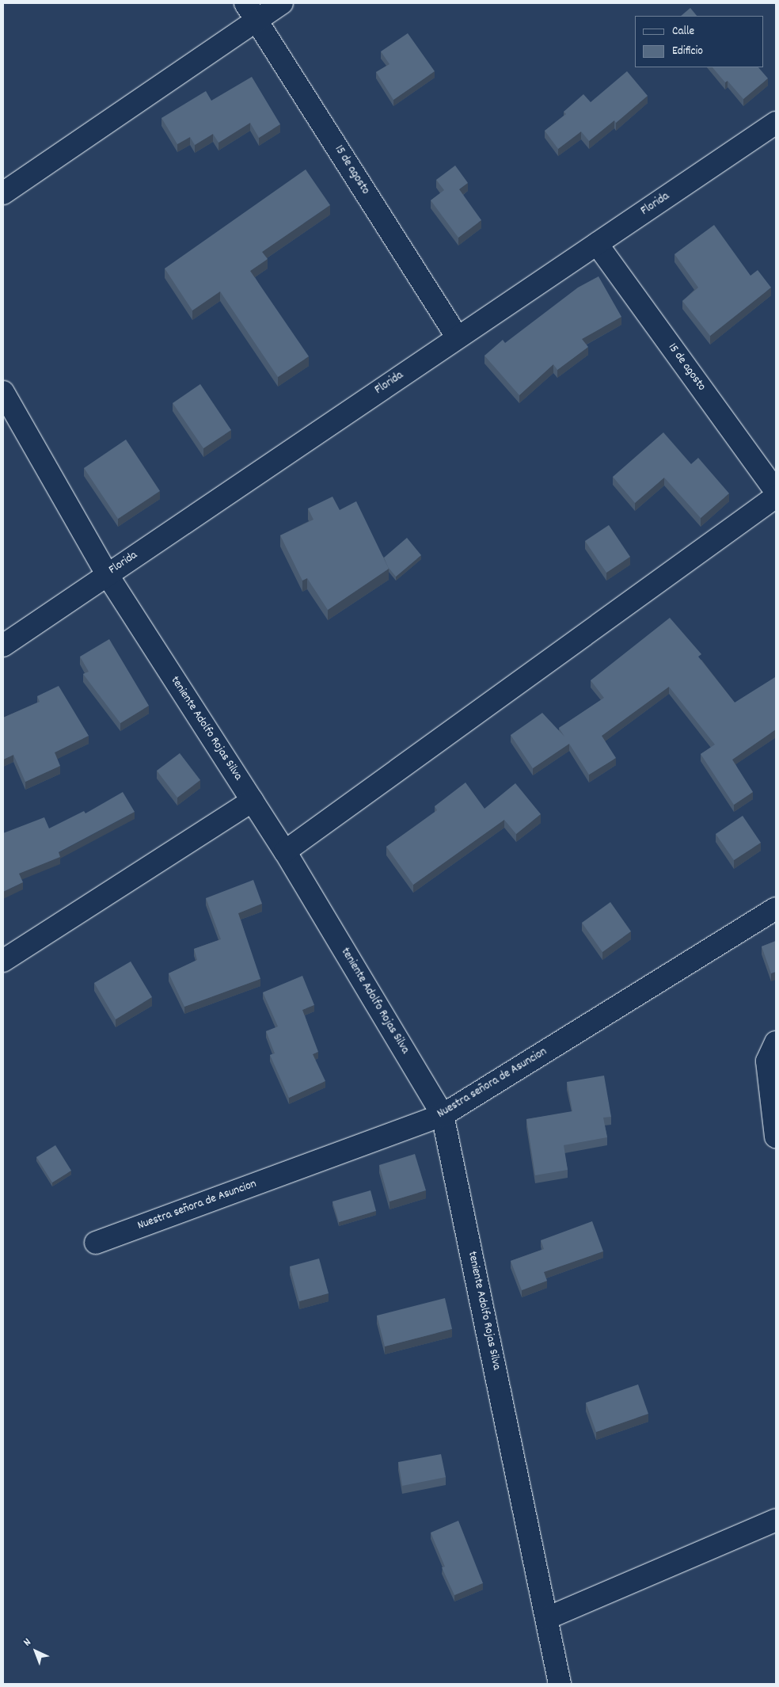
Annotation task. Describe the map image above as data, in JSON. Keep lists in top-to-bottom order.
{
  "streets": {
    "street": [
      "15 de agosto",
      "Florida",
      "teniente Adolfo Rojas Silva",
      "Nuestra señora de Asuncion"
    ]
  },
  "crossings": [
    ["15 de agosto", "Florida"],
    ["Florida", "teniente Adolfo Rojas Silva"],
    ["teniente Adolfo Rojas Silva", "Nuestra señora de Asuncion"]
  ],
  "legend": ["Calle", "Edificio"],
  "north": "top left"
}
